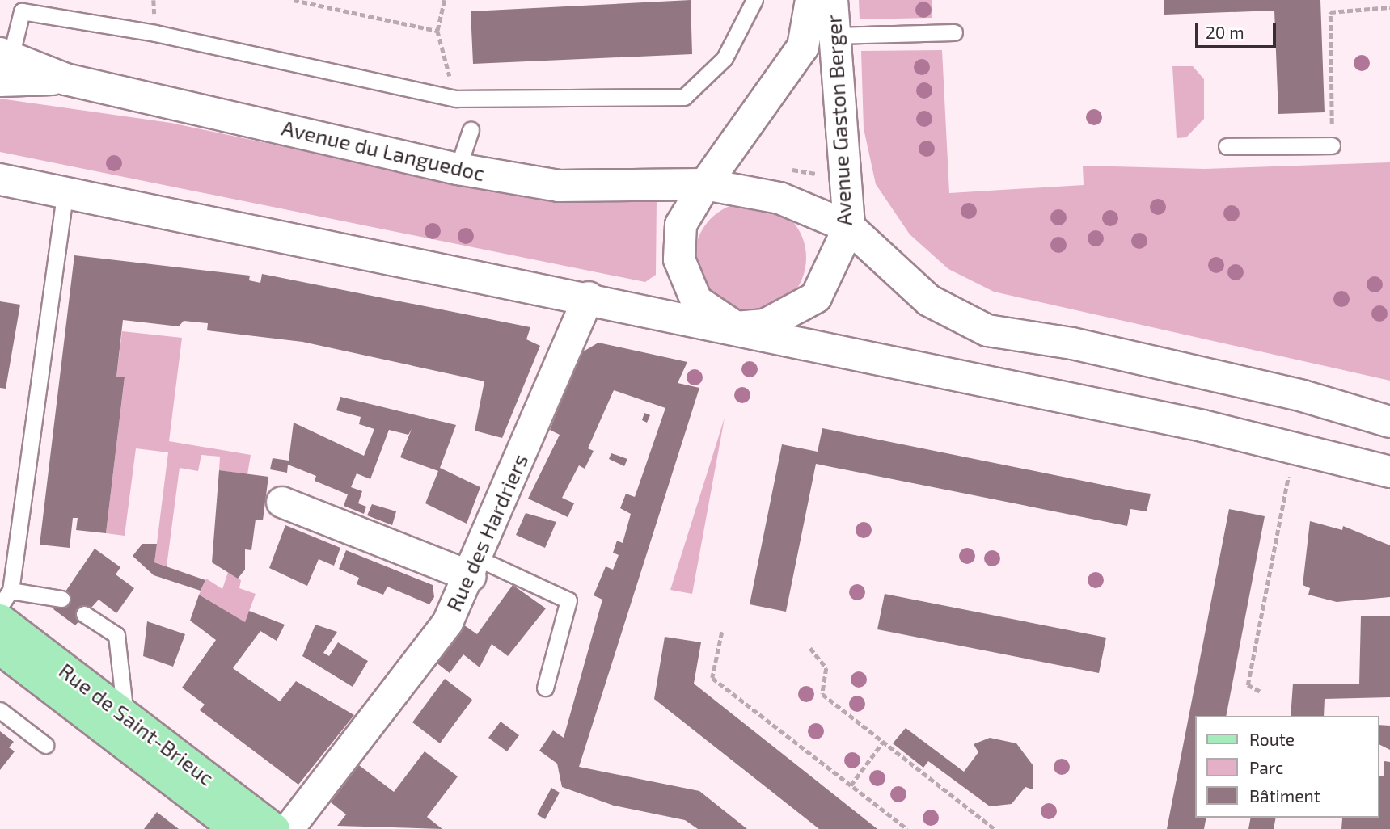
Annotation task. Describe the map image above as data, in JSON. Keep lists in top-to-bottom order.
{
  "streets": {
    "main road": ["Avenue Gaston Berger", "Avenue du Languedoc", "Rue de Saint-Brieuc"],
    "street": ["Rue des Hardriers"]
  },
  "crossings": [
    ["Avenue Gaston Berger", "Avenue du Languedoc"]
  ],
  "legend": ["Route", "Parc", "Bâtiment"],
  "scale_bar": "20 m"
}
